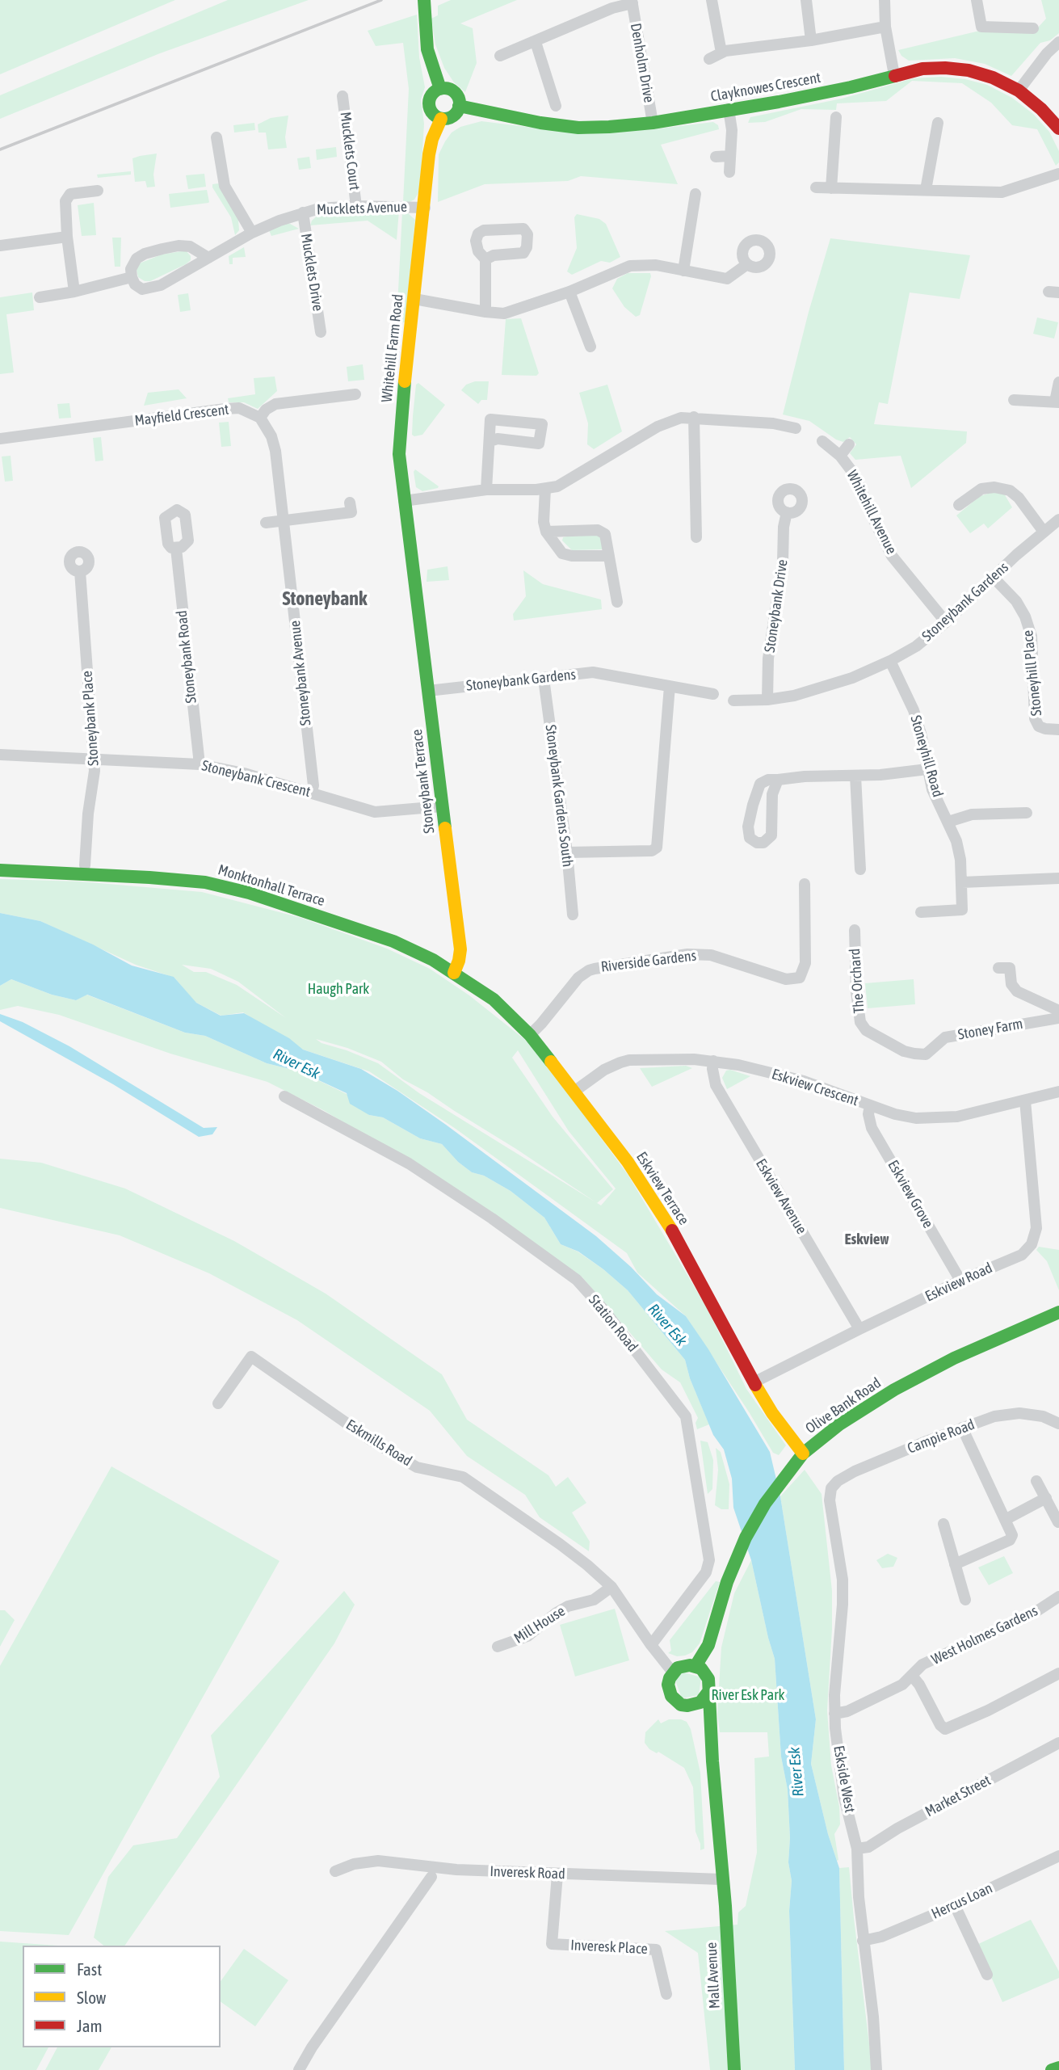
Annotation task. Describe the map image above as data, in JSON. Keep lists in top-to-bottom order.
{
  "streets": {
    "main road": [
      "Clayknowes Crescent",
      "Whitehill Farm Road",
      "Stoneybank Terrace",
      "Monktonhall Terrace",
      "Eskview Terrace",
      "Olive Bank Road",
      "Mall Avenue"
    ],
    "street": [
      "Denholm Drive",
      "Mucklets Court",
      "Mucklets Avenue",
      "Mucklets Drive",
      "Mayfield Crescent",
      "Whitehill Avenue",
      "Stoneybank Gardens",
      "Stoneybank Drive",
      "Stoneybank Road",
      "Stoneybank Avenue",
      "Stoneyhill Place",
      "Stoneybank Place",
      "Stoneyhill Road",
      "Stoneybank Crescent",
      "Stoneybank Gardens South",
      "Riverside Gardens",
      "The Orchard",
      "Stoney Farm",
      "Eskview Crescent",
      "Eskview Grove",
      "Eskview Avenue",
      "Eskview Road",
      "Station Road",
      "Campie Road",
      "Eskmills Road",
      "Mill House",
      "West Holmes Gardens",
      "Eskside West",
      "Market Street",
      "Inveresk Road",
      "Hercus Loan",
      "Inveresk Place"
    ]
  },
  "crossings": [
    ["Denholm Drive", "Clayknowes Crescent"],
    ["Clayknowes Crescent", "Whitehill Farm Road"],
    ["Mucklets Court", "Mucklets Avenue"],
    ["Mucklets Avenue", "Mucklets Drive"],
    ["Mucklets Avenue", "Whitehill Farm Road"],
    ["Whitehill Farm Road", "Stoneybank Terrace"],
    ["Mayfield Crescent", "Stoneybank Avenue"],
    ["Whitehill Avenue", "Stoneybank Gardens"],
    ["Stoneybank Gardens", "Stoneybank Drive"],
    ["Stoneybank Gardens", "Stoneyhill Place"],
    ["Stoneybank Gardens", "Stoneyhill Road"],
    ["Stoneybank Gardens", "Stoneybank Terrace"],
    ["Stoneybank Gardens", "Stoneybank Gardens South"],
    ["Stoneybank Road", "Stoneybank Crescent"],
    ["Stoneybank Avenue", "Stoneybank Crescent"],
    ["Stoneybank Place", "Stoneybank Crescent"],
    ["Stoneybank Crescent", "Stoneybank Terrace"],
    ["Stoneybank Terrace", "Monktonhall Terrace"],
    ["Stoneybank Terrace", "Eskview Terrace"],
    ["Monktonhall Terrace", "Eskview Terrace"],
    ["Riverside Gardens", "Eskview Terrace"],
    ["The Orchard", "Stoney Farm"],
    ["Eskview Crescent", "Eskview Terrace"],
    ["Eskview Crescent", "Eskview Grove"],
    ["Eskview Crescent", "Eskview Avenue"],
    ["Eskview Crescent", "Eskview Road"],
    ["Eskview Terrace", "Eskview Road"],
    ["Eskview Terrace", "Olive Bank Road"],
    ["Eskview Grove", "Eskview Road"],
    ["Eskview Avenue", "Eskview Road"],
    ["Station Road", "Eskmills Road"],
    ["Campie Road", "Eskside West"],
    ["Eskmills Road", "Mill House"],
    ["West Holmes Gardens", "Eskside West"],
    ["Eskside West", "Market Street"],
    ["Eskside West", "Hercus Loan"],
    ["Inveresk Road", "Inveresk Place"],
    ["Inveresk Road", "Mall Avenue"]
  ],
  "districts": ["Stoneybank", "Eskview"],
  "water": ["River Esk"],
  "parks": ["Haugh Park", "River Esk Park"],
  "legend": ["Fast", "Slow", "Jam"]
}
